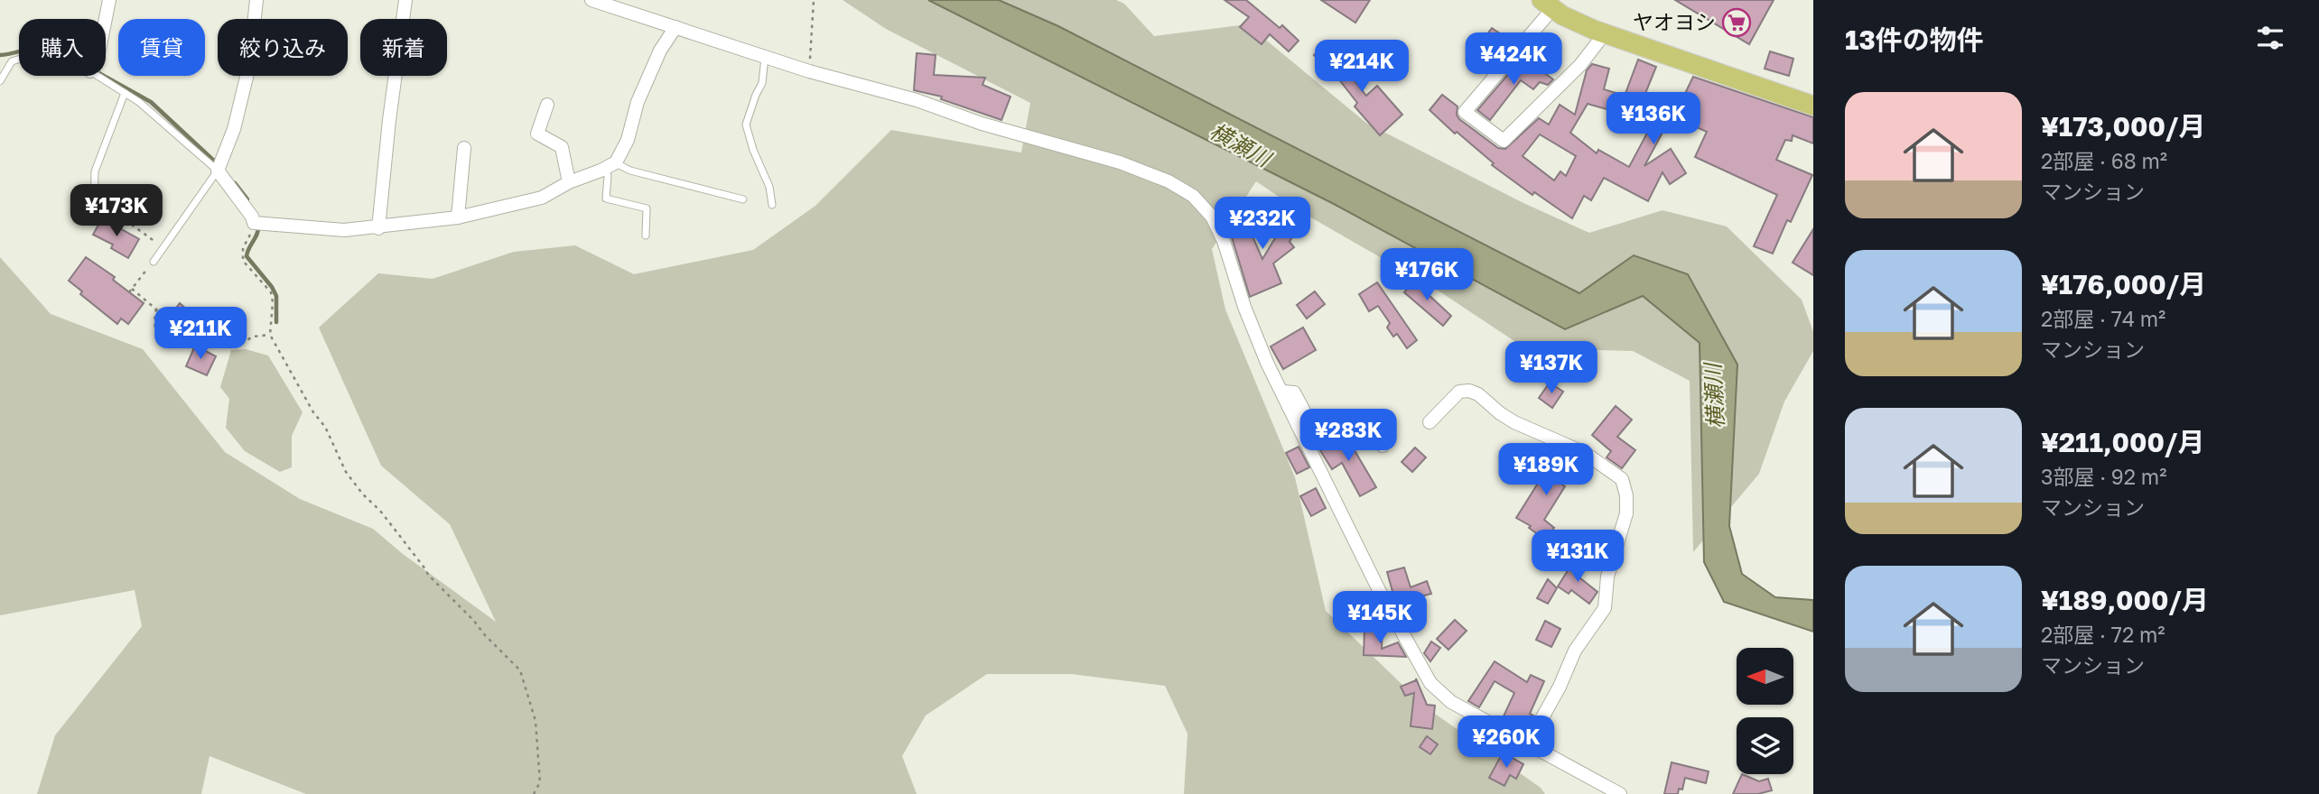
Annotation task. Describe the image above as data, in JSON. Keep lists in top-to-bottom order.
{
  "water": ["横瀬川"],
  "places": {
    "supermarket": ["ヤオヨシ"]
  },
  "north": "left",
  "page": {
    "heading": "13件の物件",
    "chip": [
      "購入",
      "賃貸",
      "絞り込み",
      "新着"
    ],
    "price": [
      "¥424K",
      "¥214K",
      "¥136K",
      "¥173K",
      "¥232K",
      "¥176K",
      "¥211K",
      "¥137K",
      "¥283K",
      "¥189K",
      "¥131K",
      "¥145K",
      "¥260K"
    ],
    "list": [
      {
        "name": "¥173,000/月",
        "note": "2部屋 · 68 m² · マンション"
      },
      {
        "name": "¥176,000/月",
        "note": "2部屋 · 74 m² · マンション"
      },
      {
        "name": "¥211,000/月",
        "note": "3部屋 · 92 m² · マンション"
      },
      {
        "name": "¥189,000/月",
        "note": "2部屋 · 72 m² · マンション"
      }
    ]
  }
}
